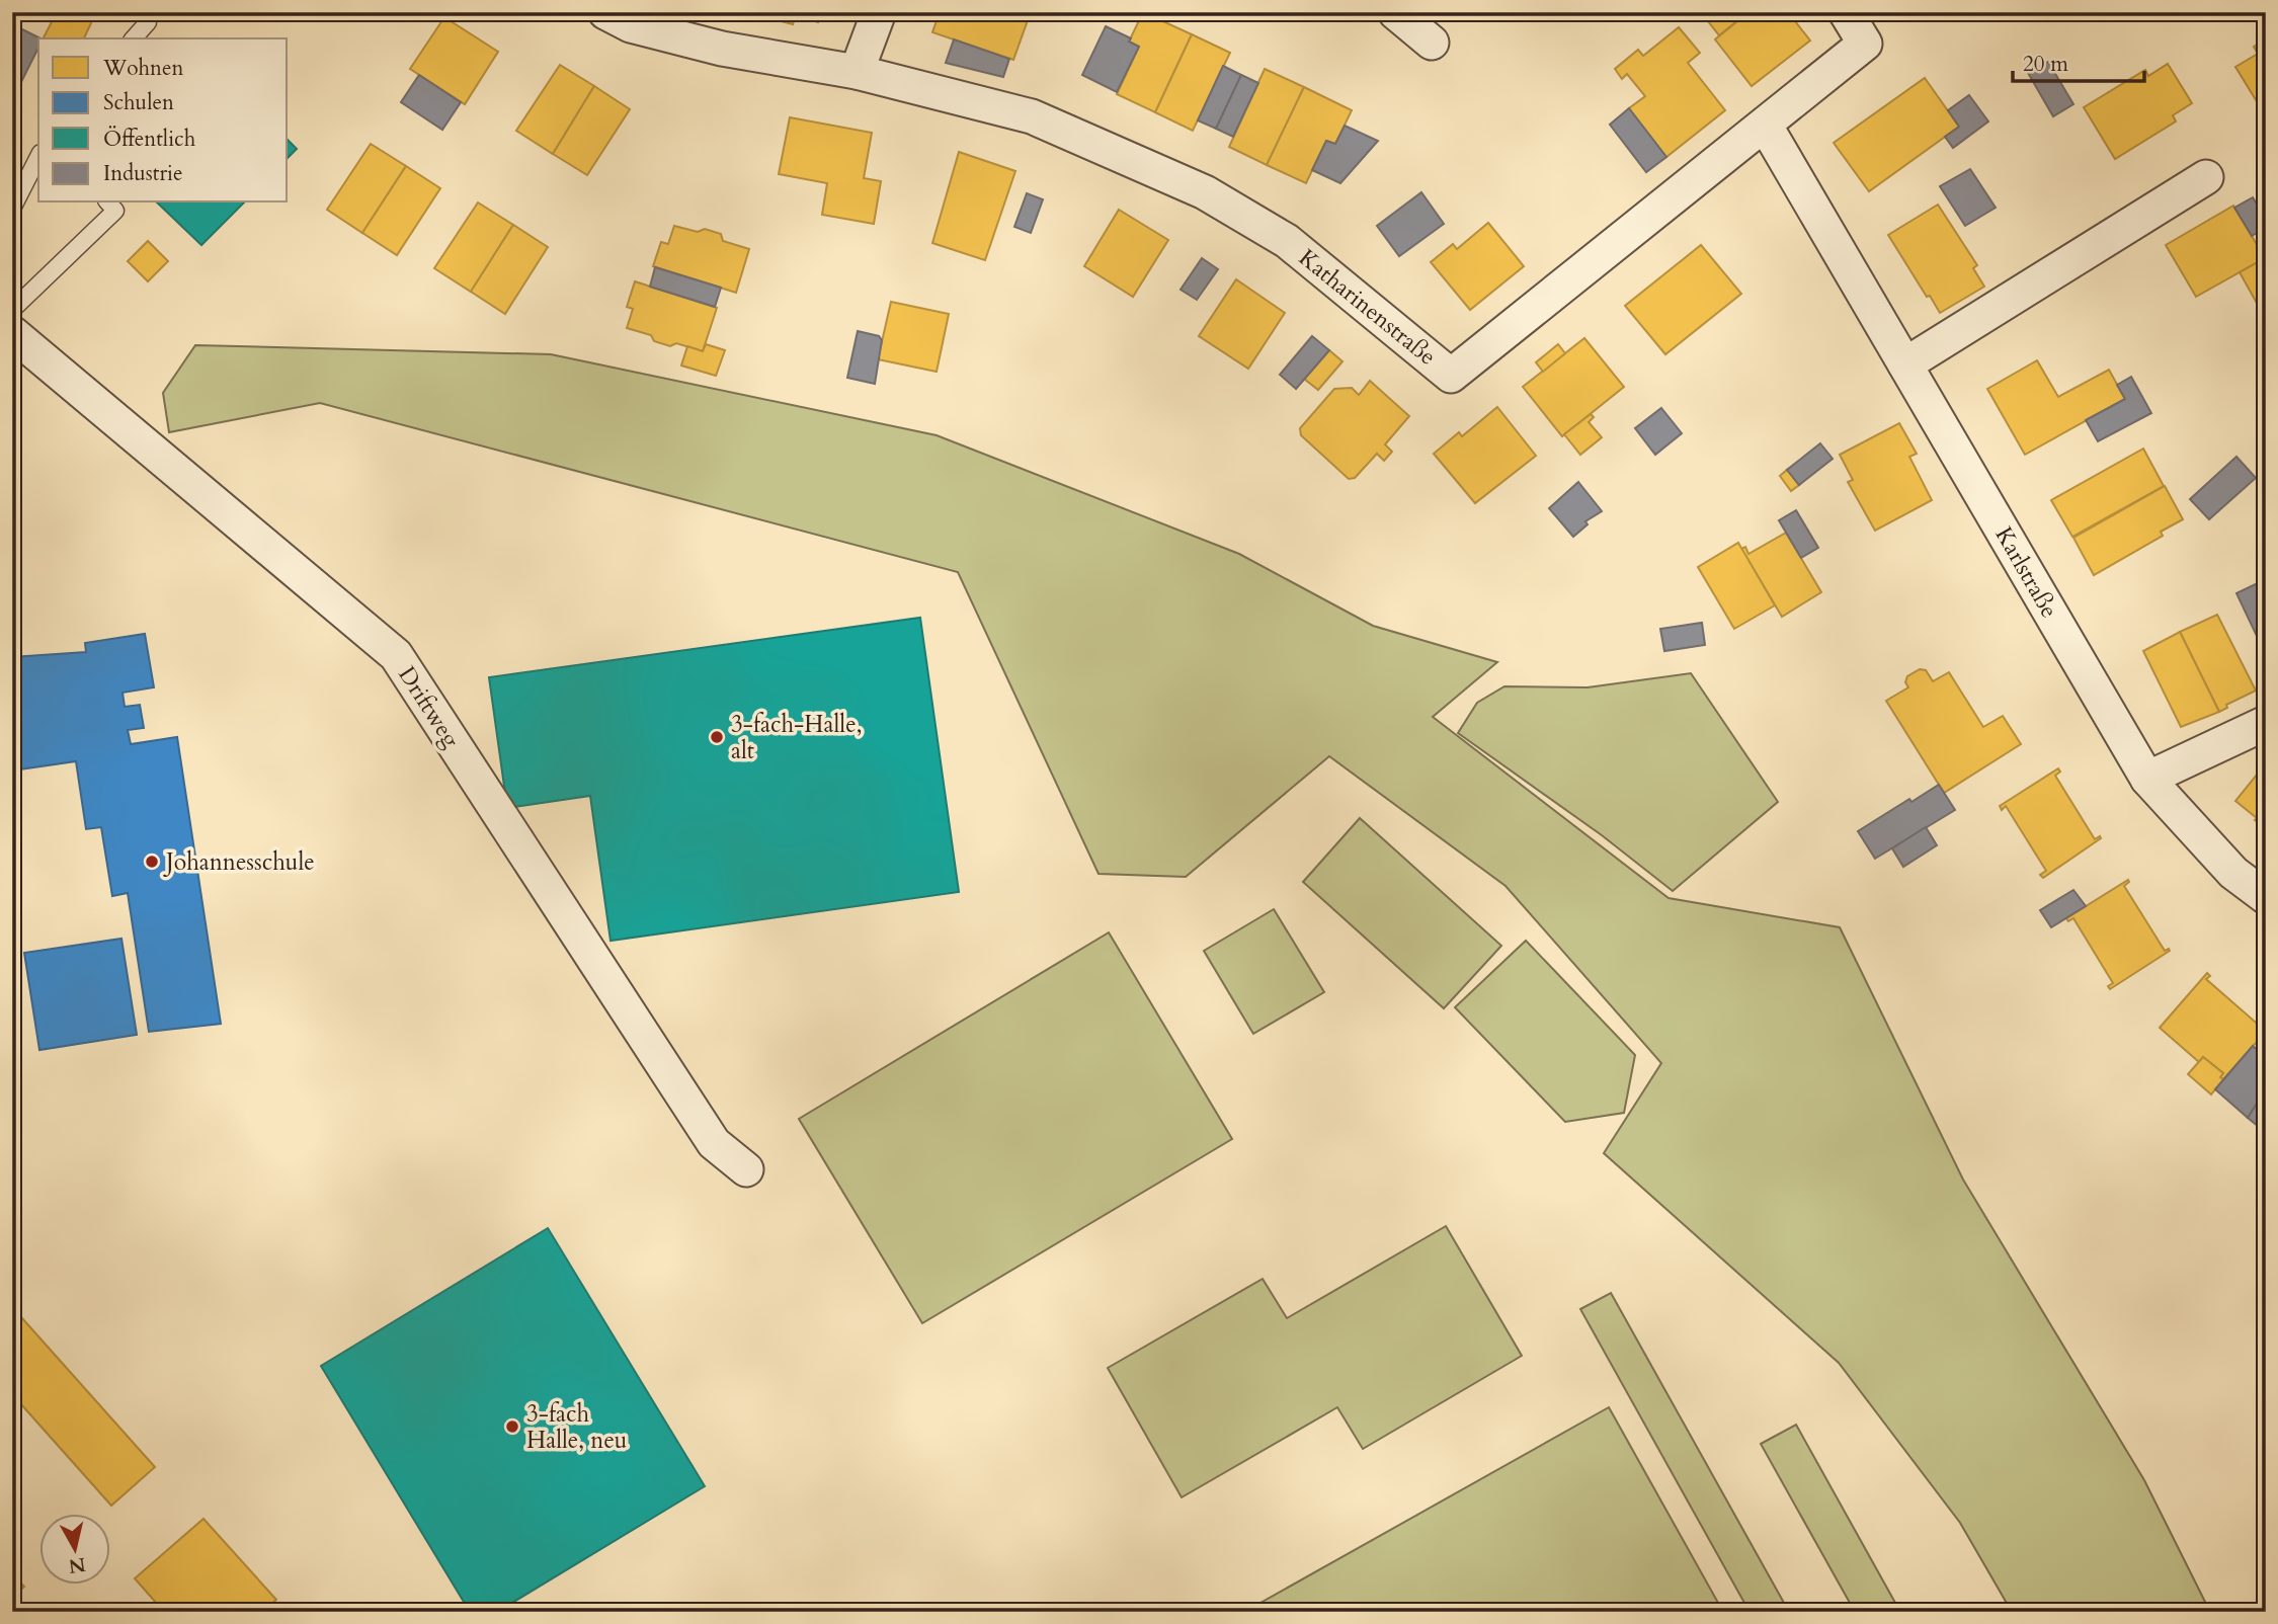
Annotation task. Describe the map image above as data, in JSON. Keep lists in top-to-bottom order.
{
  "streets": {
    "street": ["Katharinenstraße", "Karlstraße", "Driftweg"]
  },
  "crossings": [
    ["Katharinenstraße", "Karlstraße"]
  ],
  "places": ["3-fach-Halle, alt", "Johannesschule", "3-fach Halle, neu"],
  "legend": [
    "Wohnen",
    "Schulen",
    "Öffentlich",
    "Industrie"
  ],
  "scale_bar": "20 m",
  "north": "bottom"
}
